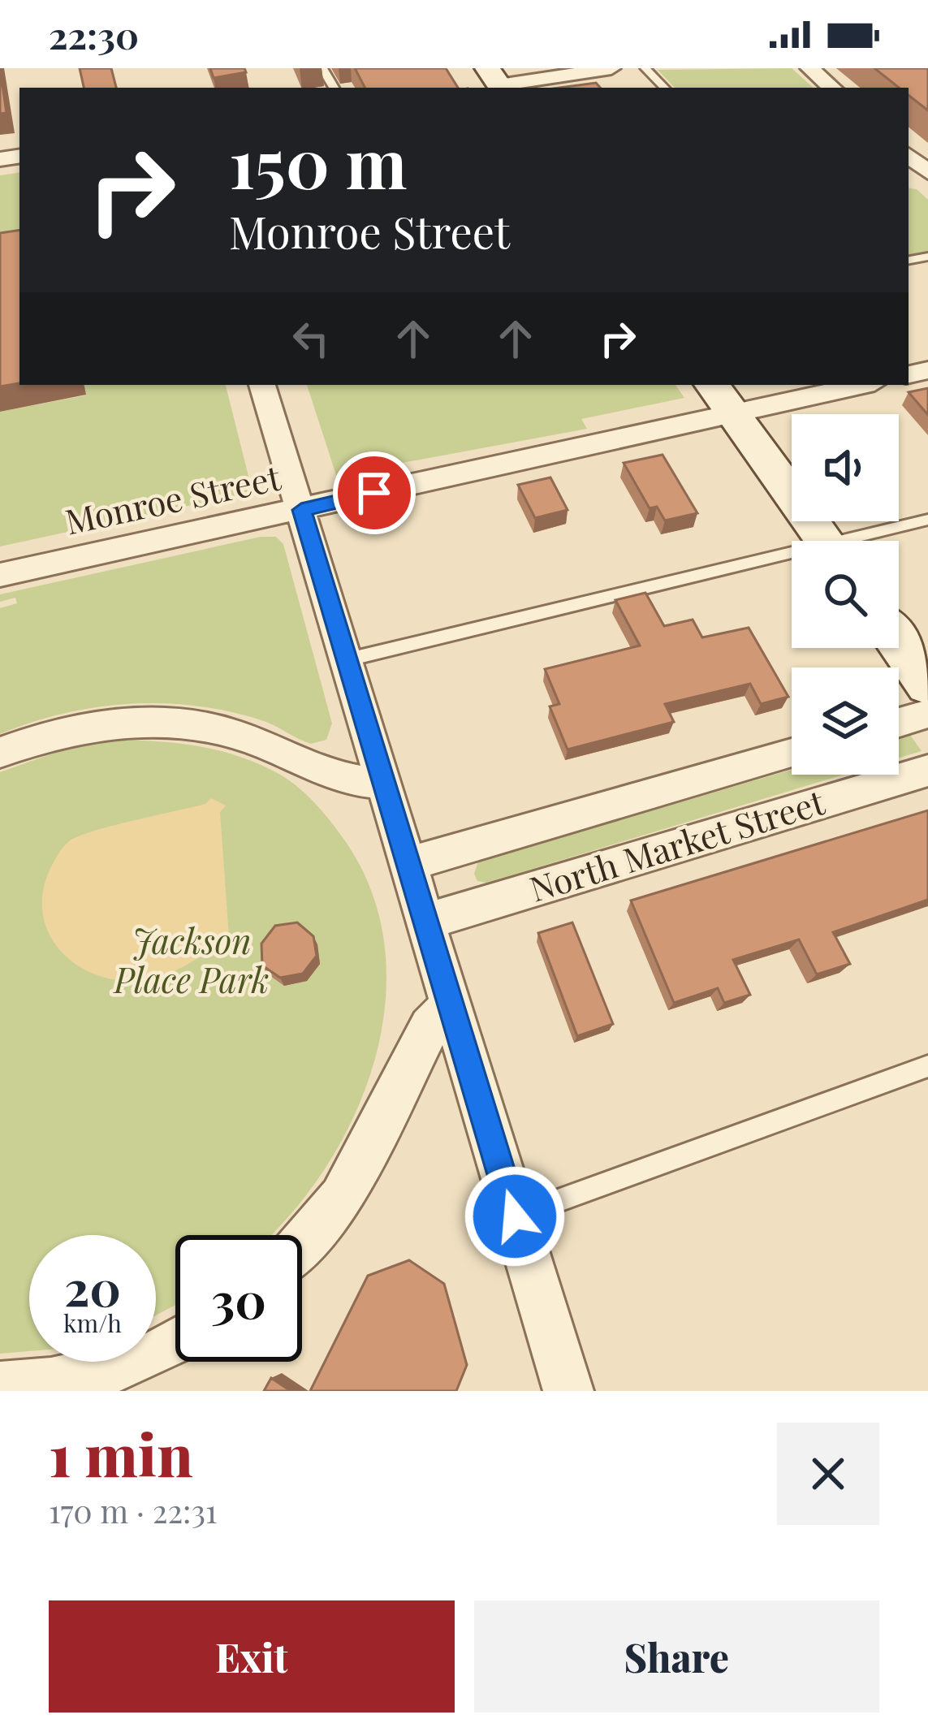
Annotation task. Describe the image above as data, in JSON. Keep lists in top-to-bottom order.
{
  "streets": {
    "street": ["Monroe Street", "North Market Street"]
  },
  "parks": ["Jackson Place Park"],
  "page": {
    "status": "22:30",
    "turn": ["150 m", "Monroe Street"],
    "speed": "20 km/h",
    "limit": "30",
    "heading": ["1 min", "170 m · 22:31"],
    "buttons": ["Exit", "Share"]
  }
}
